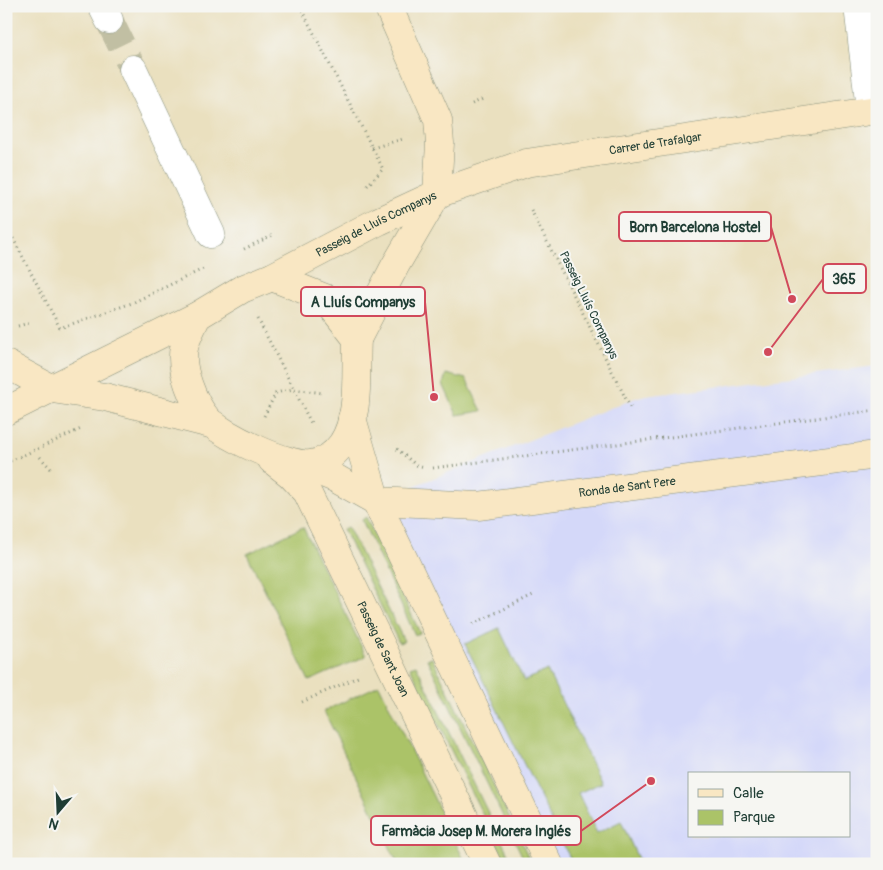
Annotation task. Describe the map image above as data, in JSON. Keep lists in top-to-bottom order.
{
  "streets": {
    "main road": [
      "Carrer de Trafalgar",
      "Passeig de Lluís Companys",
      "Ronda de Sant Pere",
      "Passeig de Sant Joan"
    ],
    "path": ["Passeig Lluís Companys"]
  },
  "crossings": [
    ["Carrer de Trafalgar", "Passeig de Lluís Companys"]
  ],
  "places": [
    "Born Barcelona Hostel",
    "365",
    "A Lluís Companys",
    "Farmàcia Josep M. Morera Inglés"
  ],
  "legend": ["Calle", "Parque"],
  "north": "bottom"
}
